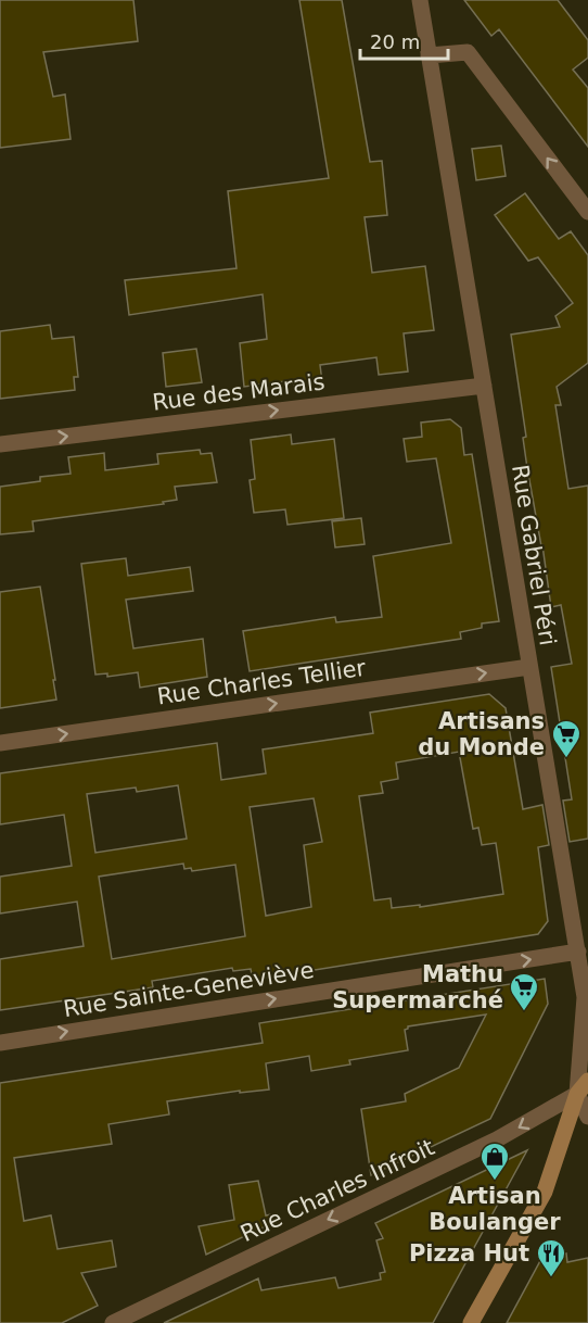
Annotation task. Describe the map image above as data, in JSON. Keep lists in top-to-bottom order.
{
  "streets": {
    "street": [
      "Rue des Marais",
      "Rue Gabriel Péri",
      "Rue Charles Tellier",
      "Rue Sainte-Geneviève",
      "Rue Charles Infroit"
    ]
  },
  "crossings": [
    ["Rue des Marais", "Rue Gabriel Péri"],
    ["Rue Gabriel Péri", "Rue Charles Tellier"],
    ["Rue Gabriel Péri", "Rue Sainte-Geneviève"],
    ["Rue Gabriel Péri", "Rue Charles Infroit"]
  ],
  "one_way": [
    "Rue des Marais",
    "Rue Charles Tellier",
    "Rue Sainte-Geneviève",
    "Rue Charles Infroit"
  ],
  "places": {
    "supermarket": ["Artisans du Monde", "Mathu Supermarché"],
    "shop": ["Artisan Boulanger"],
    "restaurant": ["Pizza Hut"]
  },
  "scale_bar": "20 m"
}
